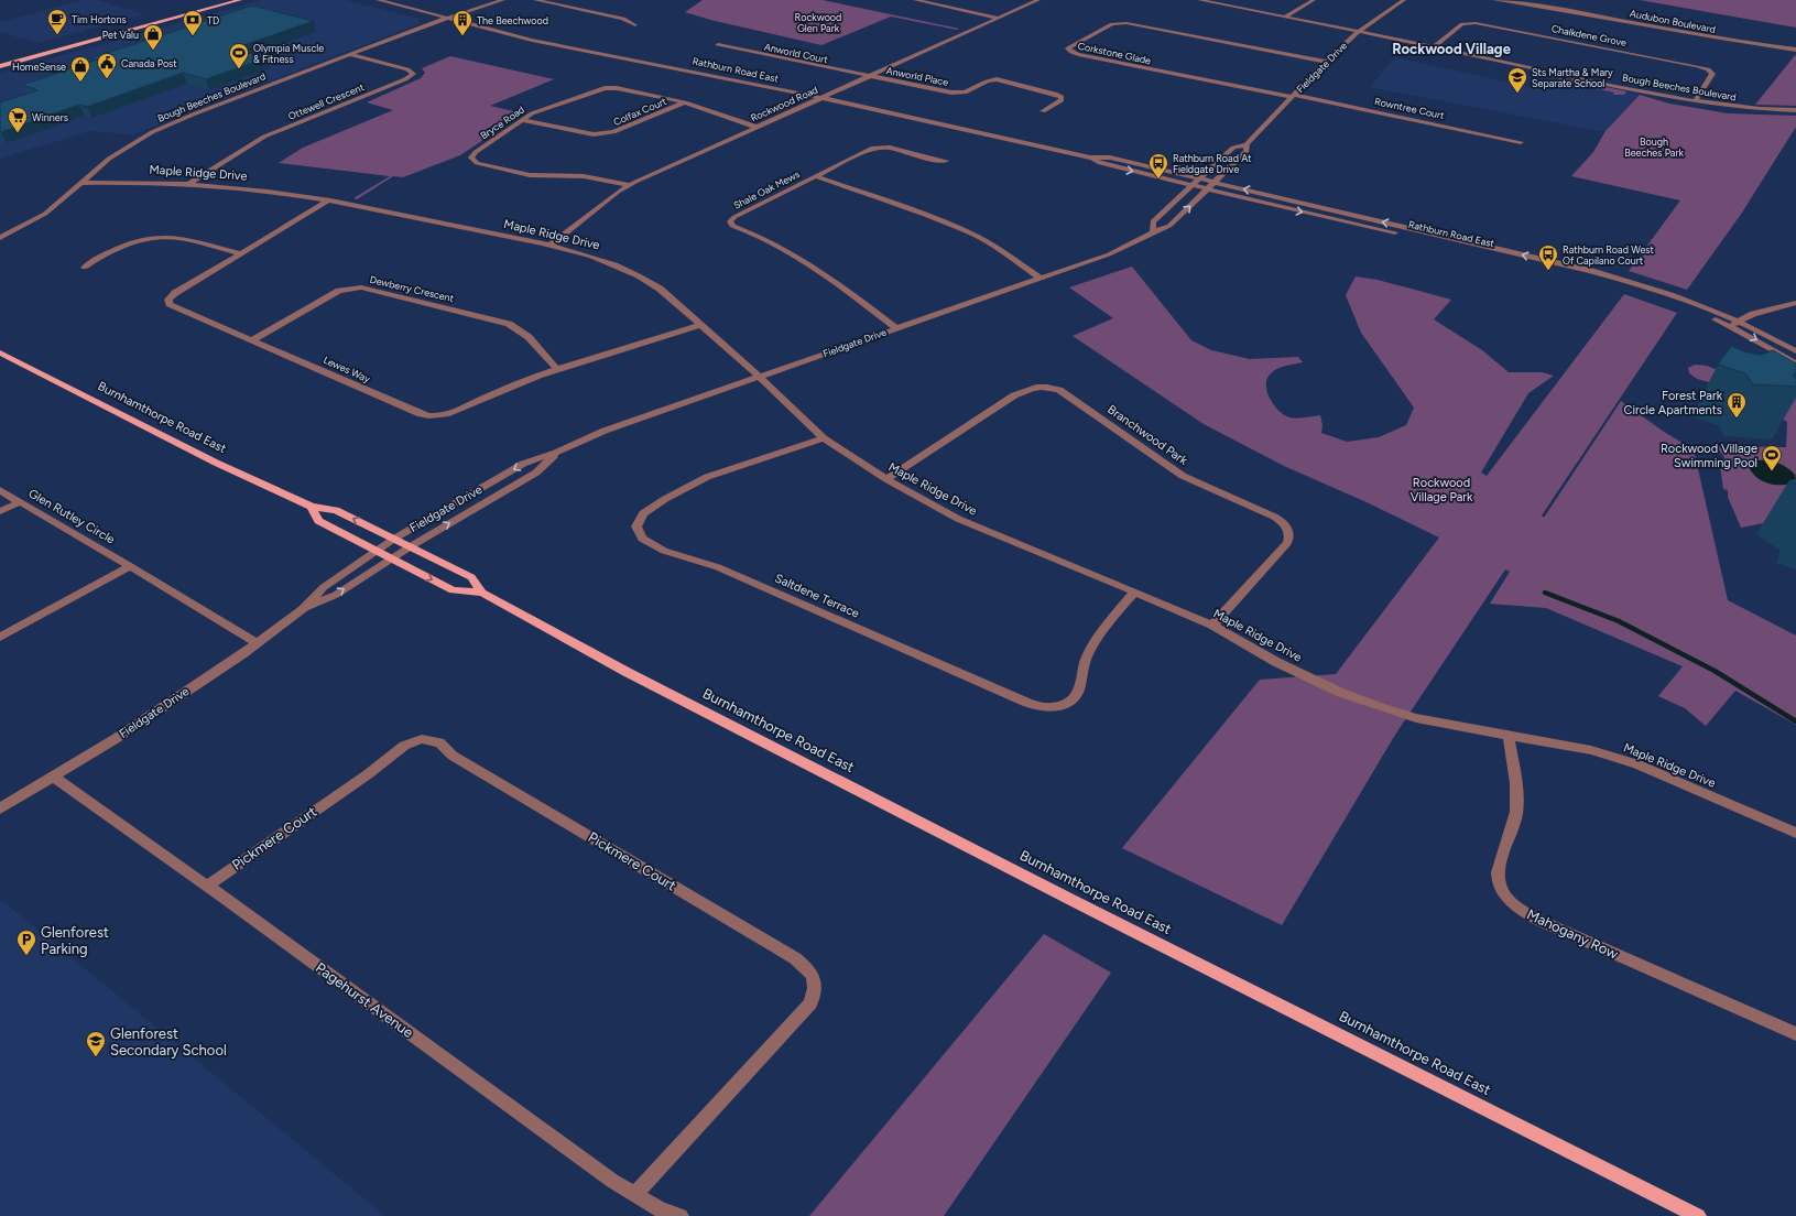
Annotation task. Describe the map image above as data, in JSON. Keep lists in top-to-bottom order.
{
  "streets": {
    "main road": ["Burnhamthorpe Road East"],
    "street": [
      "Audubon Boulevard",
      "Chalkdene Grove",
      "Anworld Court",
      "Corkstone Glade",
      "Fieldgate Drive",
      "Rathburn Road East",
      "Anworld Place",
      "Bough Beeches Boulevard",
      "Ottewell Crescent",
      "Rockwood Road",
      "Rowntree Court",
      "Colfax Court",
      "Bryce Road",
      "Maple Ridge Drive",
      "Shale Oak Mews",
      "Dewberry Crescent",
      "Lewes Way",
      "Branchwood Park",
      "Glen Rutley Circle",
      "Saltdene Terrace",
      "Pickmere Court",
      "Mahogany Row",
      "Pagehurst Avenue"
    ]
  },
  "crossings": [
    ["Chalkdene Grove", "Bough Beeches Boulevard"],
    ["Anworld Court", "Anworld Place"],
    ["Anworld Court", "Rockwood Road"],
    ["Corkstone Glade", "Fieldgate Drive"],
    ["Corkstone Glade", "Rowntree Court"],
    ["Fieldgate Drive", "Rathburn Road East"],
    ["Fieldgate Drive", "Bough Beeches Boulevard"],
    ["Fieldgate Drive", "Rowntree Court"],
    ["Fieldgate Drive", "Maple Ridge Drive"],
    ["Fieldgate Drive", "Shale Oak Mews"],
    ["Fieldgate Drive", "Burnhamthorpe Road East"],
    ["Fieldgate Drive", "Glen Rutley Circle"],
    ["Fieldgate Drive", "Pagehurst Avenue"],
    ["Rathburn Road East", "Bough Beeches Boulevard"],
    ["Rathburn Road East", "Rockwood Road"],
    ["Anworld Place", "Rockwood Road"],
    ["Bough Beeches Boulevard", "Ottewell Crescent"],
    ["Bough Beeches Boulevard", "Maple Ridge Drive"],
    ["Ottewell Crescent", "Maple Ridge Drive"],
    ["Rockwood Road", "Bryce Road"],
    ["Rockwood Road", "Maple Ridge Drive"],
    ["Colfax Court", "Bryce Road"],
    ["Maple Ridge Drive", "Lewes Way"],
    ["Maple Ridge Drive", "Branchwood Park"],
    ["Maple Ridge Drive", "Saltdene Terrace"],
    ["Maple Ridge Drive", "Mahogany Row"],
    ["Dewberry Crescent", "Lewes Way"],
    ["Pickmere Court", "Pagehurst Avenue"]
  ],
  "districts": ["Rockwood Village"],
  "parks": ["Rockwood Glen Park", "Bough Beeches Park", "Rockwood Village Park"],
  "places": {
    "cafe": ["Tim Hortons"],
    "bank": ["TD"],
    "building": ["The Beechwood", "Forest Park Circle Apartments"],
    "shop": ["Pet Valu", "HomeSense"],
    "sports": ["Olympia Muscle & Fitness", "Rockwood Village Swimming Pool"],
    "public building": ["Canada Post"],
    "school or university": ["Sts Martha & Mary Separate School", "Glenforest Secondary School"],
    "supermarket": ["Winners"],
    "bus stop": ["Rathburn Road At Fieldgate Drive", "Rathburn Road West Of Capilano Court"],
    "parking": ["Glenforest Parking"]
  }
}
